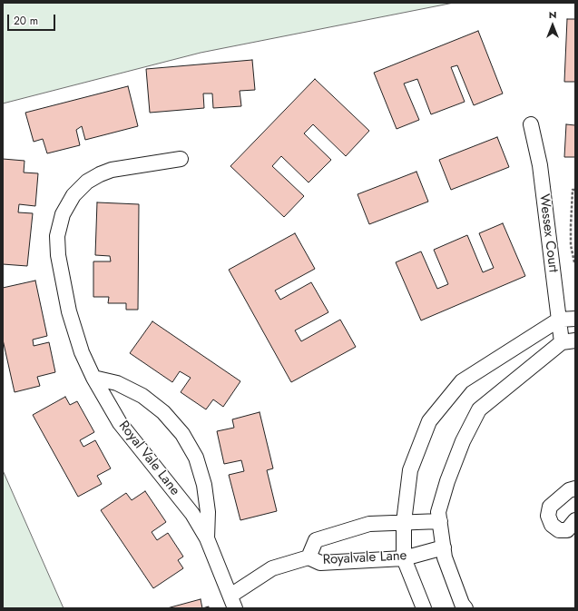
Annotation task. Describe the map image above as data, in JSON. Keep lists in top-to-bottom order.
{
  "streets": {
    "street": ["Wessex Court", "Royal Vale Lane", "Royalvale Lane"]
  },
  "crossings": [
    ["Royal Vale Lane", "Royalvale Lane"]
  ],
  "scale_bar": "20 m",
  "north": "top"
}
